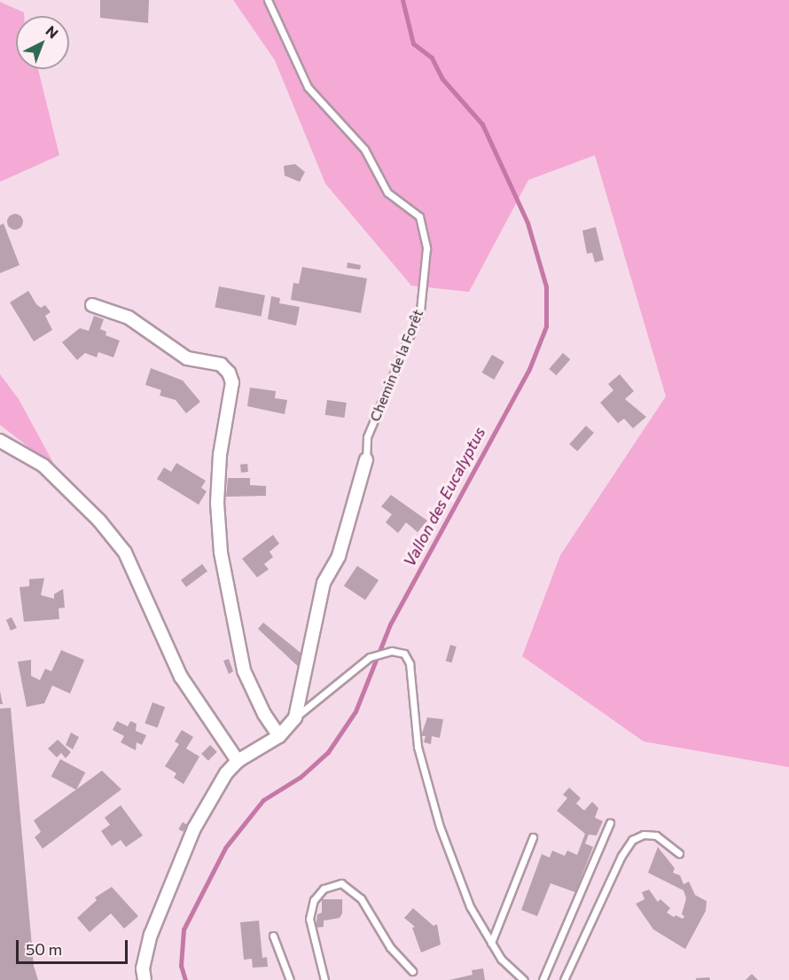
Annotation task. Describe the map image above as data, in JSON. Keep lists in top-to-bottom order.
{
  "streets": {
    "street": ["Chemin de la Forêt"]
  },
  "water": ["Vallon des Eucalyptus"],
  "scale_bar": "50 m",
  "north": "top right"
}
